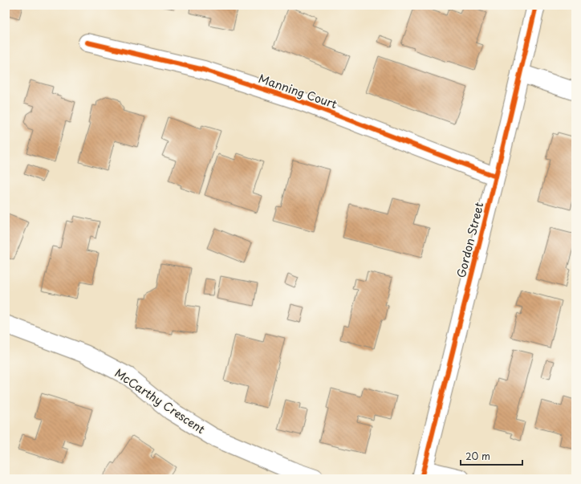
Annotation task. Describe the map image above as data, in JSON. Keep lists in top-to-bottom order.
{
  "streets": {
    "street": ["Manning Court", "Gordon Street", "McCarthy Crescent"]
  },
  "crossings": [
    ["Manning Court", "Gordon Street"]
  ],
  "scale_bar": "20 m"
}
